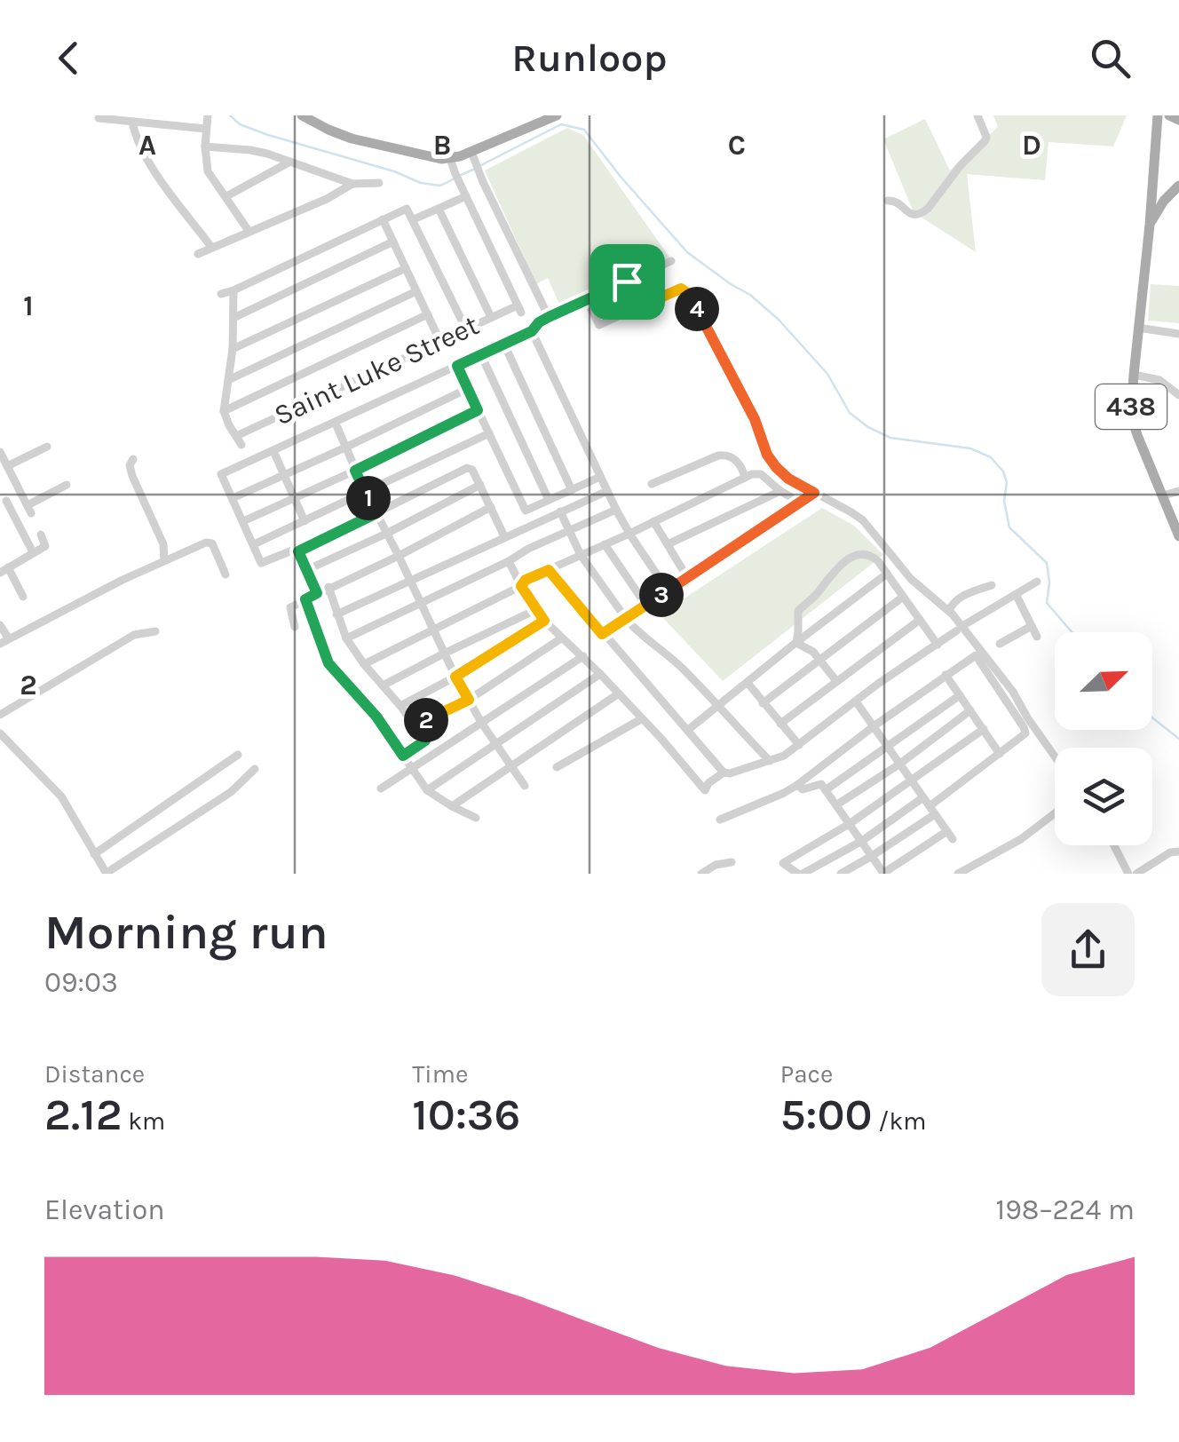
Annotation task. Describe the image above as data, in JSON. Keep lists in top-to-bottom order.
{
  "streets": {
    "main road": ["438"],
    "street": ["Saint Luke Street"]
  },
  "north": "top right",
  "page": {
    "header": "Runloop",
    "pins": [
      "4",
      "1",
      "3",
      "2"
    ],
    "heading": ["Morning run", "09:03"],
    "stats": [
      ["Distance", "2.12 km"],
      ["Time", "10:36"],
      ["Pace", "5:00 /km"]
    ],
    "chart": ["Elevation", "198–224 m"]
  },
  "grid": {
    "columns": [
      "A",
      "B",
      "C",
      "D"
    ],
    "rows": ["1", "2"]
  }
}
